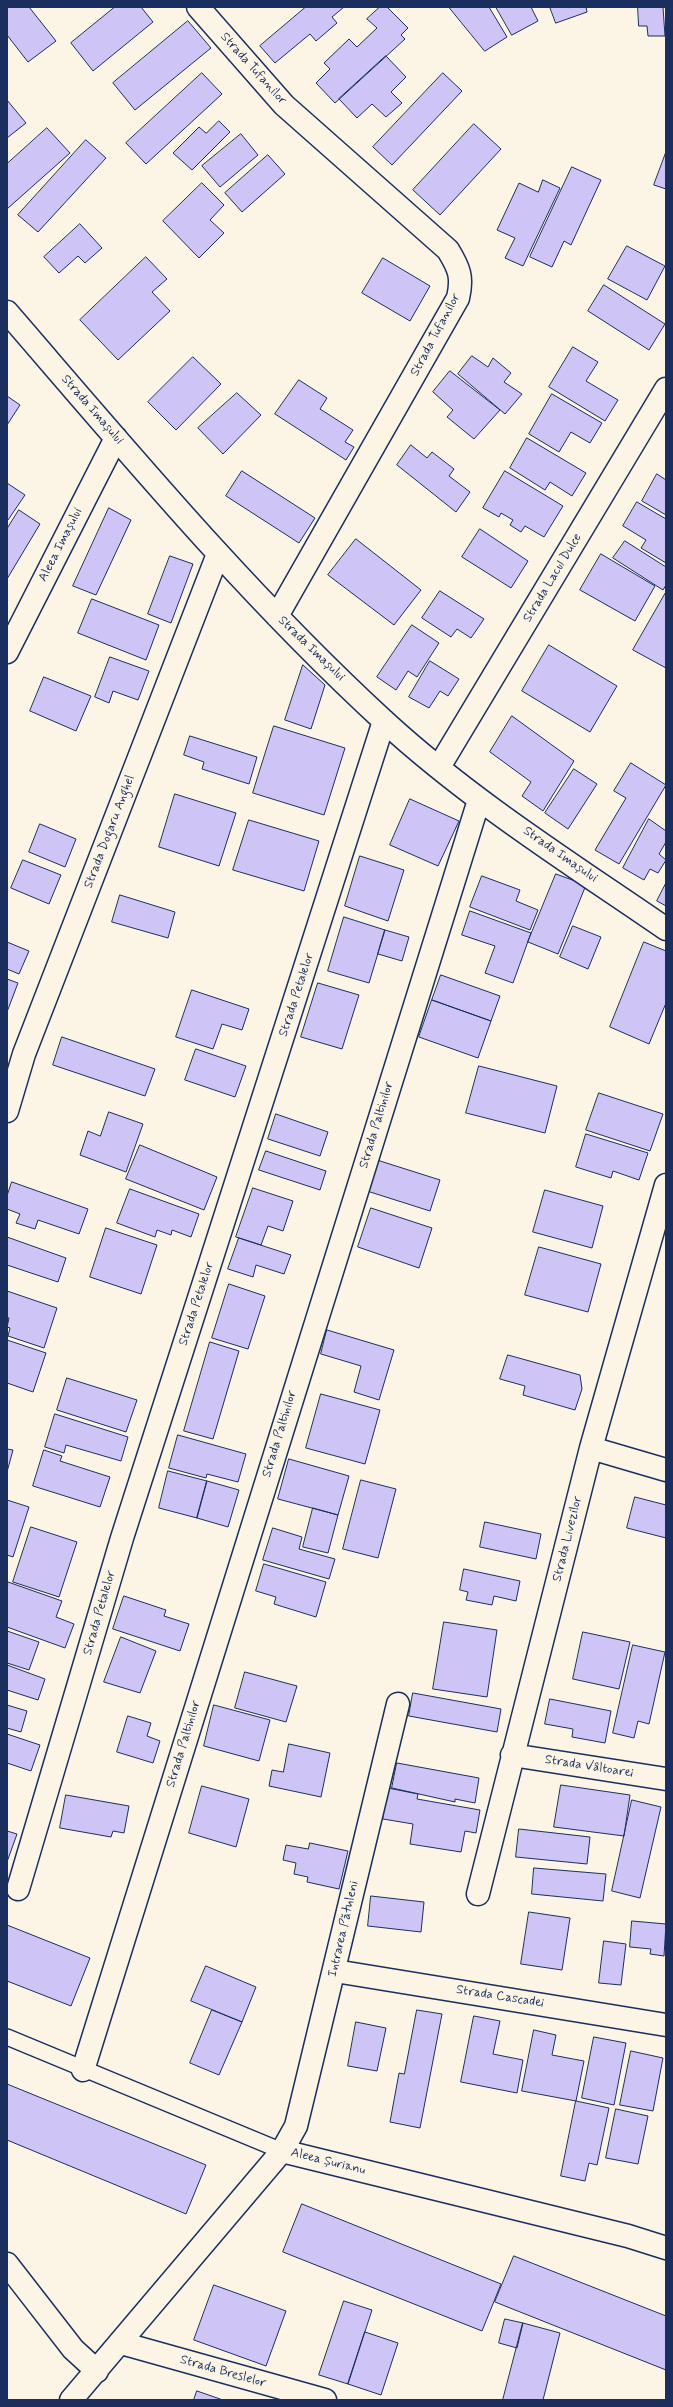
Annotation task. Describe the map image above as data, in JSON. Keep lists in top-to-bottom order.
{
  "streets": {
    "street": [
      "Strada Tufanilor",
      "Strada Imașului",
      "Aleea Imașului",
      "Strada Lacul Dulce",
      "Strada Dogaru Anghel",
      "Strada Petalelor",
      "Strada Paltinilor",
      "Strada Livezilor",
      "Strada Vâltoarei",
      "Intrarea Pătuleni",
      "Strada Cascadei",
      "Aleea Șurianu",
      "Strada Breslelor"
    ]
  },
  "crossings": [
    ["Strada Tufanilor", "Strada Imașului"],
    ["Strada Imașului", "Aleea Imașului"],
    ["Strada Imașului", "Strada Lacul Dulce"],
    ["Strada Imașului", "Strada Dogaru Anghel"],
    ["Strada Imașului", "Strada Petalelor"],
    ["Strada Imașului", "Strada Paltinilor"],
    ["Strada Livezilor", "Strada Vâltoarei"],
    ["Intrarea Pătuleni", "Strada Cascadei"],
    ["Intrarea Pătuleni", "Aleea Șurianu"],
    ["Aleea Șurianu", "Strada Breslelor"]
  ]
}
